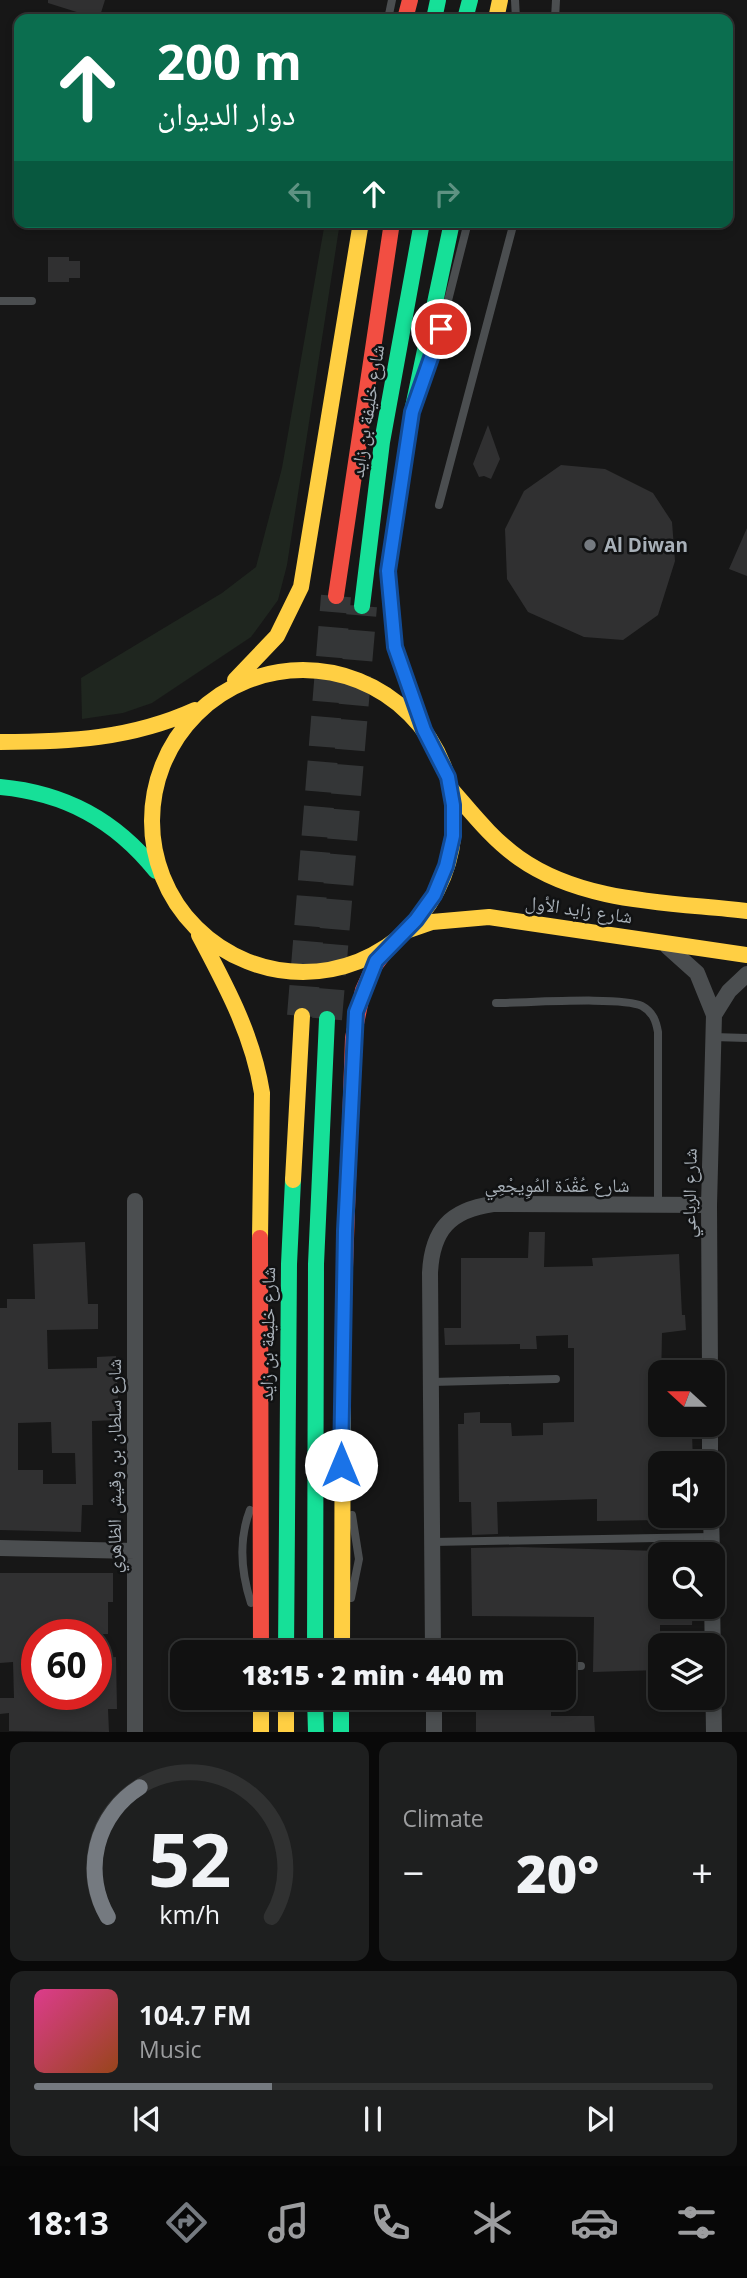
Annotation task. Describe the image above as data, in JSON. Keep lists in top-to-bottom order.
{
  "streets": {
    "main road": ["شارع خليفة بن زايد", "شارع زايد الأول"],
    "street": ["شارع عُقْدَة المُوِيجْعِي", "شارع الرباعي", "شارع سلطان بن وقيش الظاهري"]
  },
  "crossings": [
    ["شارع زايد الأول", "شارع الرباعي"],
    ["شارع عُقْدَة المُوِيجْعِي", "شارع الرباعي"]
  ],
  "places": ["Al Diwan"],
  "north": "left",
  "page": {
    "turn": ["200 m", "دوار الديوان"],
    "limit": "60",
    "trip": "18:15 · 2 min · 440 m",
    "tile": "Climate",
    "heat": ["−", "20°", "+"],
    "song": ["104.7 FM", "Music"],
    "tabs": "18:13",
    "gauge": ["52", "km/h"]
  }
}
